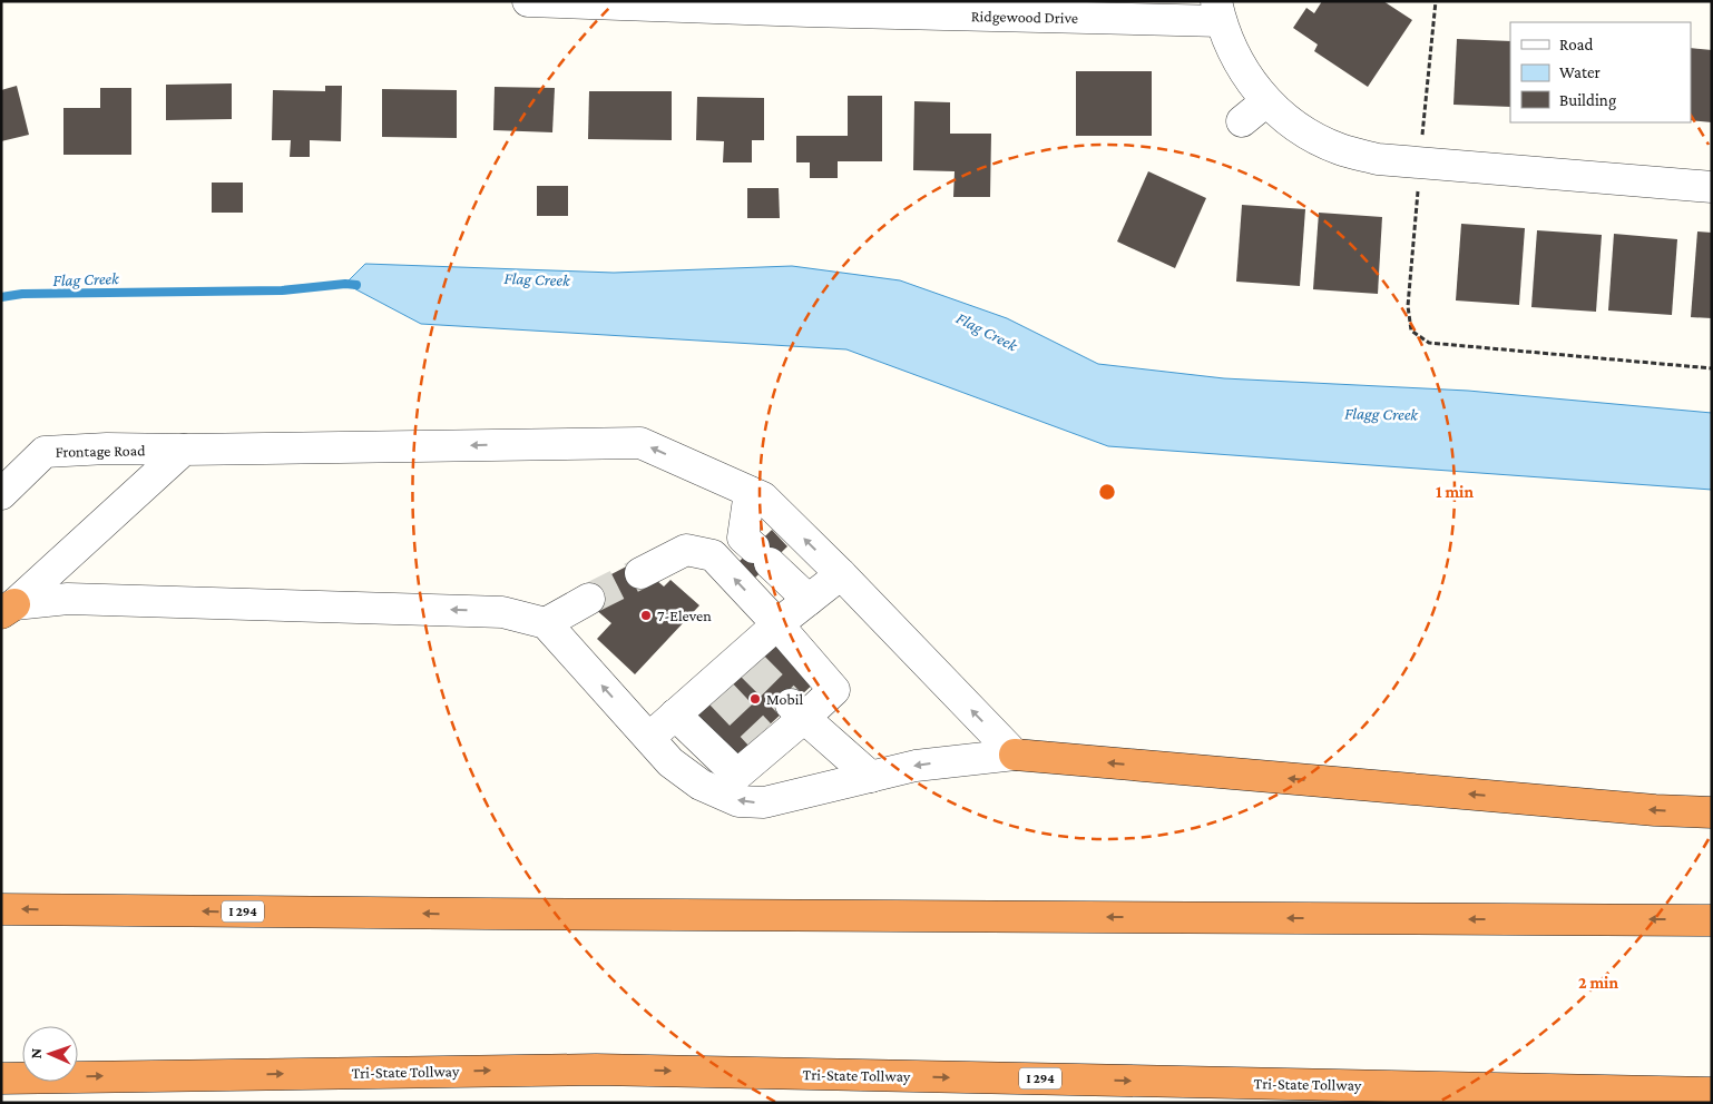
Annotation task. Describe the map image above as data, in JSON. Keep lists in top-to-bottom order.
{
  "streets": {
    "highway": ["I 294", "Tri-State Tollway"],
    "street": ["Ridgewood Drive", "Frontage Road"]
  },
  "water": ["Flag Creek", "Flagg Creek"],
  "places": ["7-Eleven", "Mobil"],
  "legend": ["Road", "Water", "Building"],
  "north": "left",
  "rings": ["1 min", "2 min"]
}
